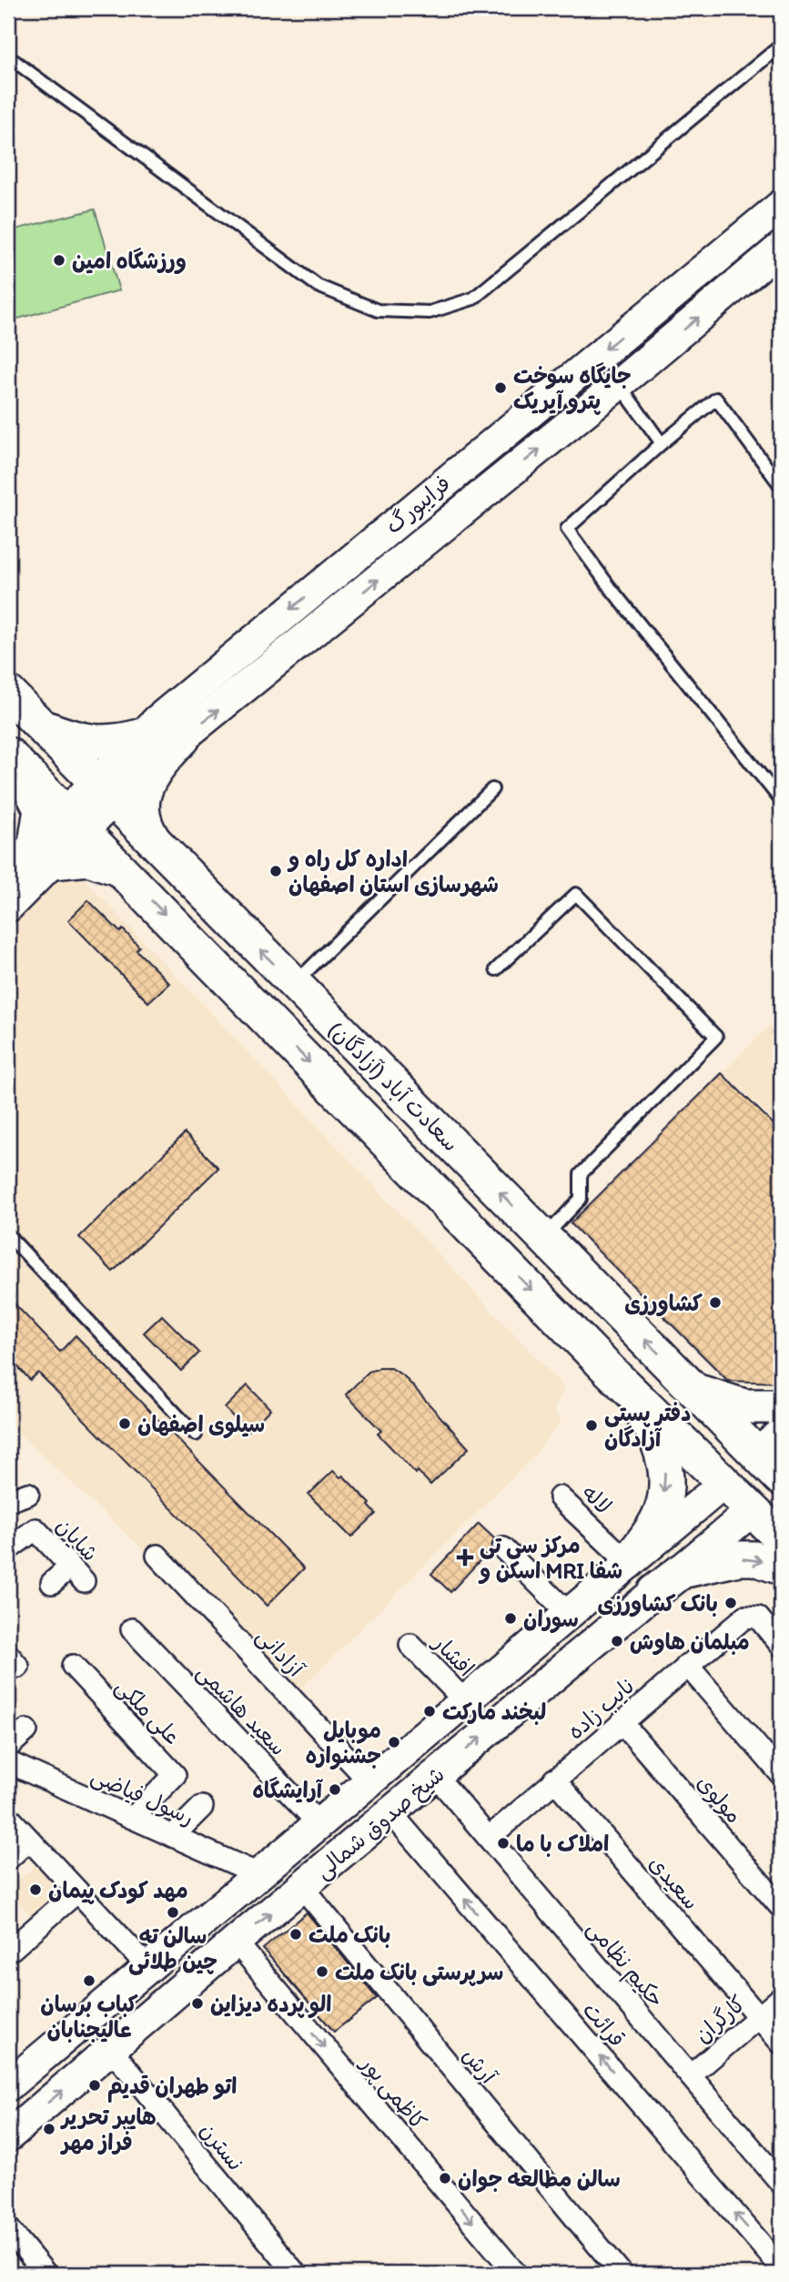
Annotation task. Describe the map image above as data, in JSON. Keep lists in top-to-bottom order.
{
  "streets": {
    "main road": ["فرایبورگ", "سعادت آباد (آزادگان)", "شیخ صدوق شمالی"],
    "street": [
      "لاله",
      "شایان",
      "آزادانی",
      "افشار",
      "نایب زاده",
      "سعید هاشمی",
      "علی ملکی",
      "رسول فیاضی",
      "مولوی",
      "سعیدی",
      "حکیم نظامی",
      "کارگران",
      "قرائت",
      "آرش",
      "کاظمی پور",
      "نسترن"
    ]
  },
  "crossings": [
    ["فرایبورگ", "سعادت آباد (آزادگان)"],
    ["سعادت آباد (آزادگان)", "شیخ صدوق شمالی"],
    ["لاله", "شیخ صدوق شمالی"],
    ["آزادانی", "شیخ صدوق شمالی"],
    ["افشار", "شیخ صدوق شمالی"],
    ["نایب زاده", "مولوی"],
    ["نایب زاده", "سعیدی"],
    ["نایب زاده", "حکیم نظامی"],
    ["سعید هاشمی", "شیخ صدوق شمالی"],
    ["علی ملکی", "رسول فیاضی"],
    ["رسول فیاضی", "شیخ صدوق شمالی"],
    ["شیخ صدوق شمالی", "حکیم نظامی"],
    ["شیخ صدوق شمالی", "قرائت"],
    ["شیخ صدوق شمالی", "آرش"],
    ["شیخ صدوق شمالی", "کاظمی پور"],
    ["شیخ صدوق شمالی", "نسترن"],
    ["سعیدی", "کارگران"],
    ["حکیم نظامی", "کارگران"]
  ],
  "one_way": ["قرائت", "کاظمی پور"],
  "places": {
    "other": [
      "ورزشگاه امین",
      "جایگاه سوخت پترو آیریک",
      "اداره کل راه و شهرسازی استان اصفهان",
      "کشاورزی",
      "سیلوی اصفهان",
      "دفتر پستی آزادگان",
      "بانک کشاورزی",
      "سوران",
      "مبلمان هاوش",
      "لبخند مارکت",
      "موبایل جشنواره",
      "آرایشگاه",
      "املاک با ما",
      "مهد کودک پیمان",
      "سالن ته چین طلائی",
      "بانک ملت",
      "سرپرستی بانک ملت",
      "کباب برسان عالیجنابان",
      "الو پرده دیزاین",
      "اتو طهران قدیم",
      "هایپر تحریر فراز مهر",
      "سالن مطالعه جوان"
    ],
    "health": ["مرکز سی تی اسکن و MRI شفا"]
  }
}
